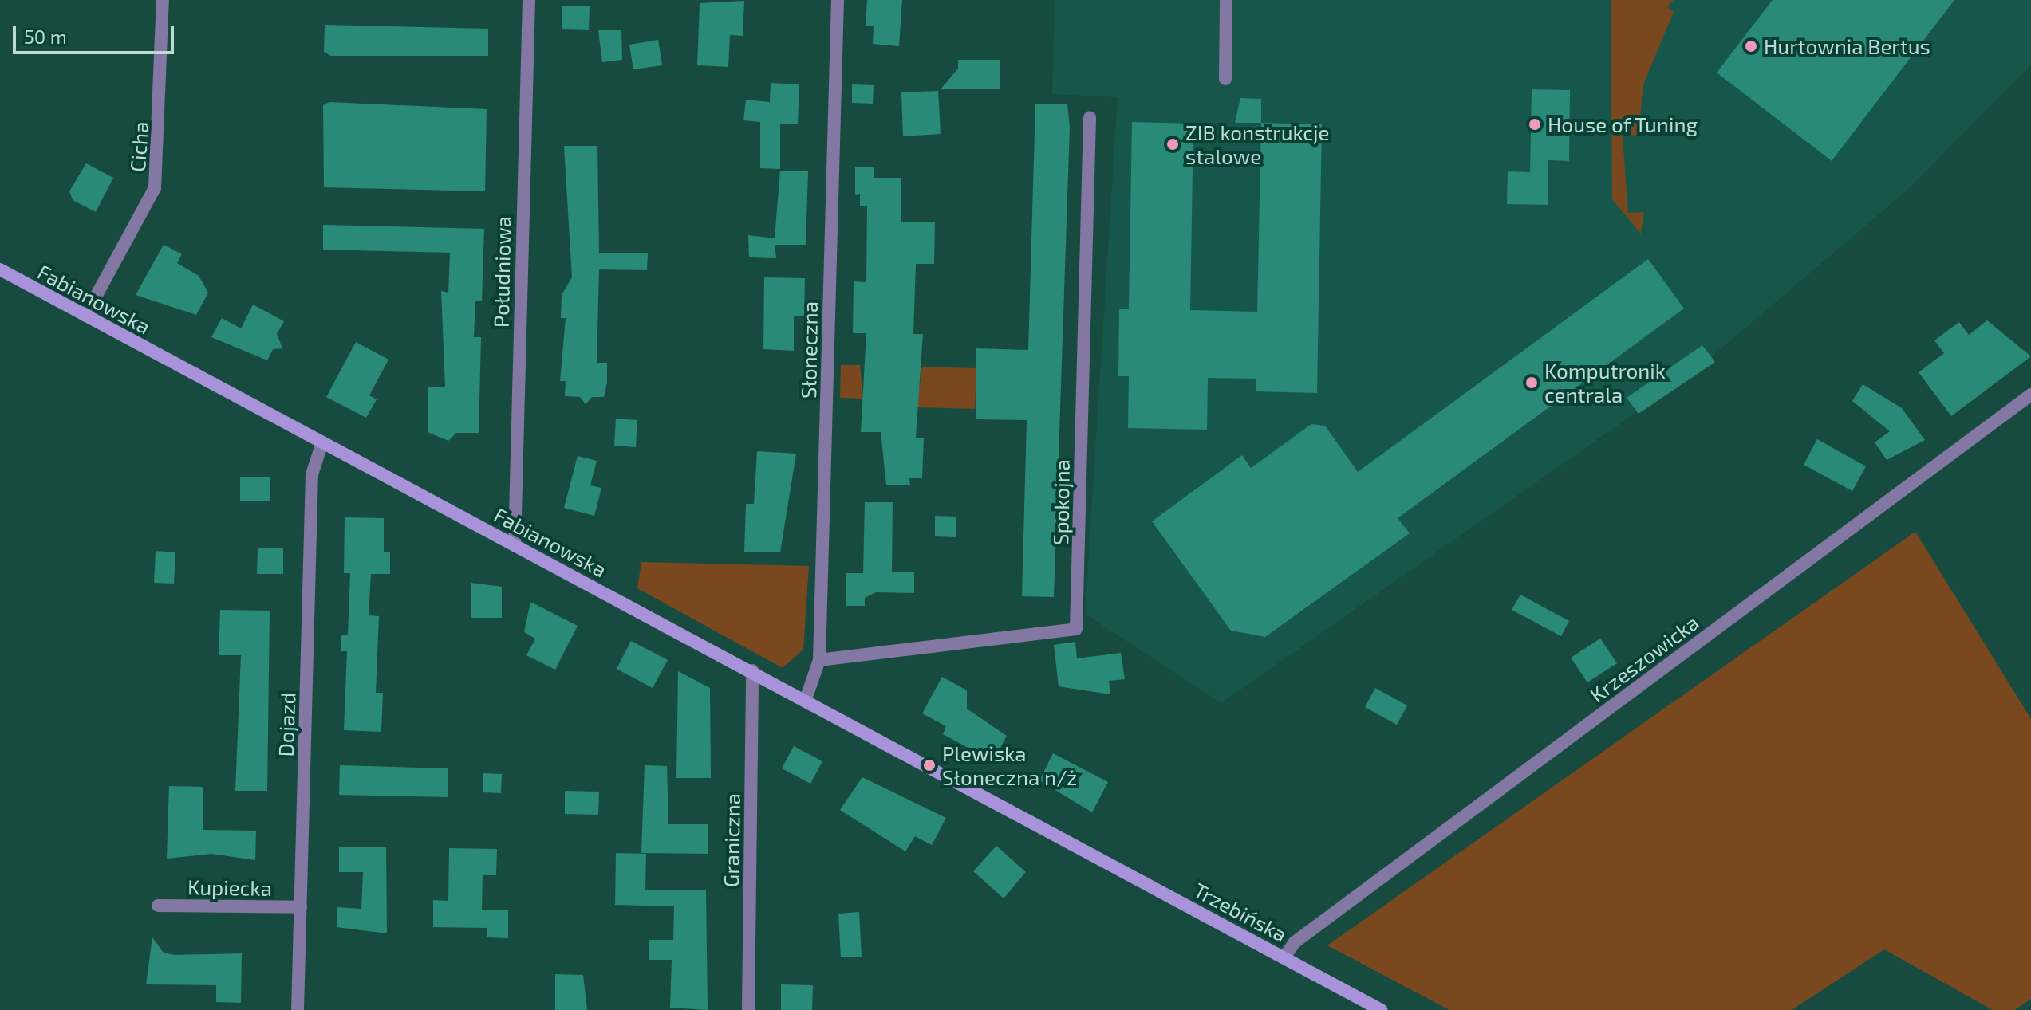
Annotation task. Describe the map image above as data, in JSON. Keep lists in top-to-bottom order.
{
  "streets": {
    "street": [
      "Cicha",
      "Południowa",
      "Fabianowska",
      "Słoneczna",
      "Spokojna",
      "Krzeszowicka",
      "Dojazd",
      "Graniczna",
      "Kupiecka",
      "Trzebińska"
    ]
  },
  "crossings": [
    ["Cicha", "Fabianowska"],
    ["Południowa", "Fabianowska"],
    ["Fabianowska", "Słoneczna"],
    ["Fabianowska", "Dojazd"],
    ["Fabianowska", "Graniczna"],
    ["Fabianowska", "Trzebińska"],
    ["Słoneczna", "Spokojna"],
    ["Krzeszowicka", "Trzebińska"],
    ["Dojazd", "Kupiecka"]
  ],
  "places": [
    "Hurtownia Bertus",
    "House of Tuning",
    "ZIB konstrukcje stalowe",
    "Komputronik centrala",
    "Plewiska Słoneczna n/ż"
  ],
  "scale_bar": "50 m"
}
